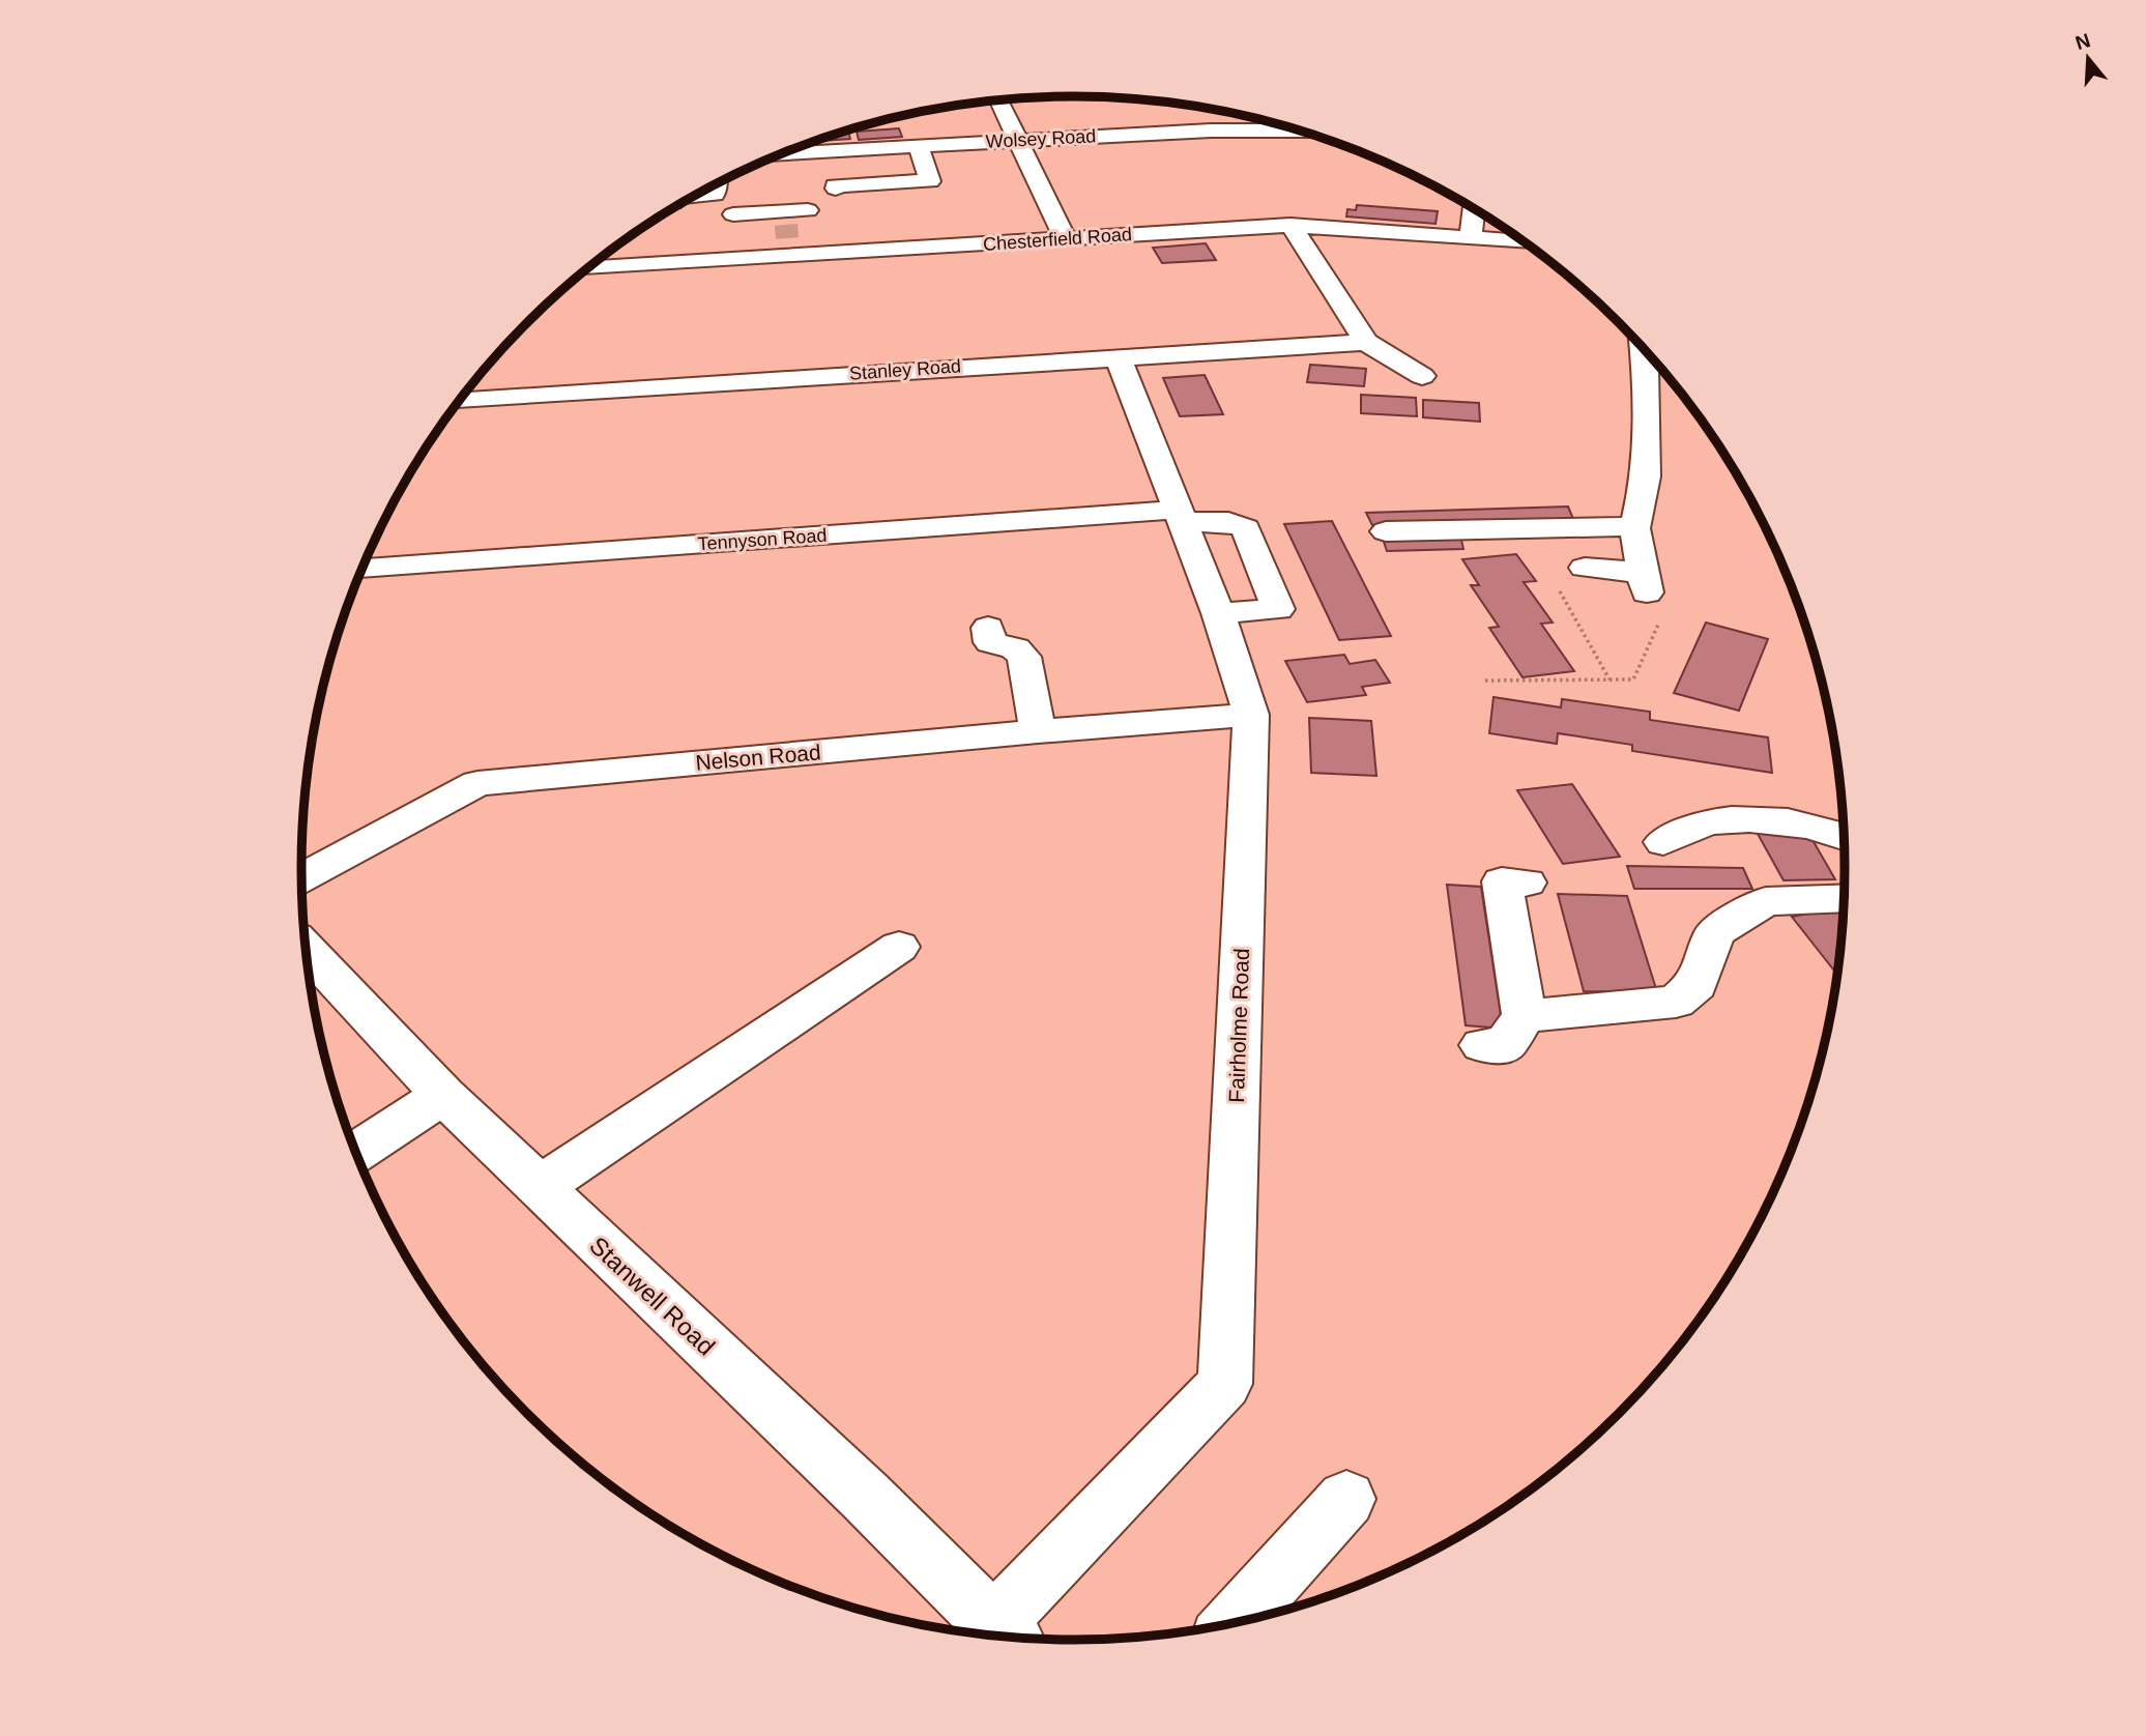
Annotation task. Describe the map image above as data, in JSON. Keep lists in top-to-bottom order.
{
  "streets": {
    "street": [
      "Wolsey Road",
      "Chesterfield Road",
      "Stanley Road",
      "Tennyson Road",
      "Nelson Road",
      "Fairholme Road",
      "Stanwell Road"
    ]
  },
  "crossings": [
    ["Stanley Road", "Fairholme Road"],
    ["Tennyson Road", "Fairholme Road"],
    ["Nelson Road", "Fairholme Road"],
    ["Fairholme Road", "Stanwell Road"]
  ],
  "north": "top"
}
